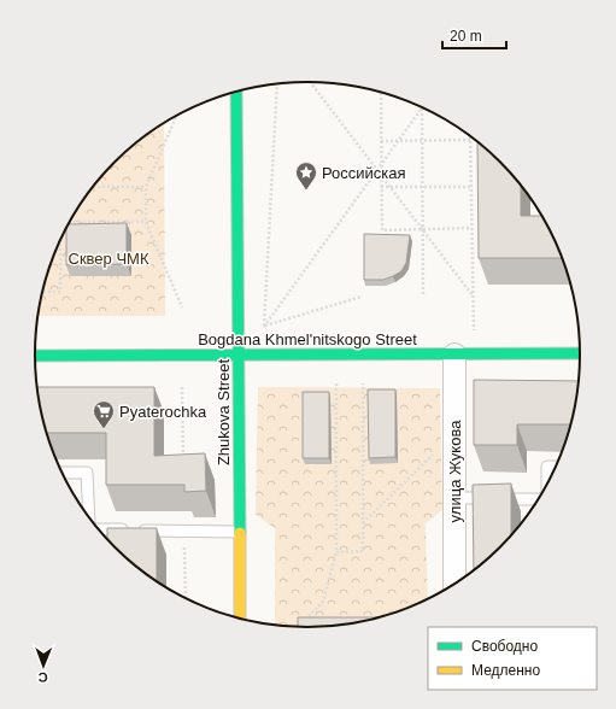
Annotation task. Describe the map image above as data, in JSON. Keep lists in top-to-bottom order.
{
  "streets": {
    "main road": ["Bogdana Khmel'nitskogo Street", "Zhukova Street"],
    "street": ["улица Жукова"]
  },
  "crossings": [
    ["Bogdana Khmel'nitskogo Street", "Zhukova Street"],
    ["Bogdana Khmel'nitskogo Street", "улица Жукова"]
  ],
  "parks": ["Сквер ЧМК"],
  "places": {
    "place": ["Российская"],
    "supermarket": ["Pyaterochka"]
  },
  "legend": ["Свободно", "Медленно"],
  "scale_bar": "20 m",
  "north": "bottom"
}
